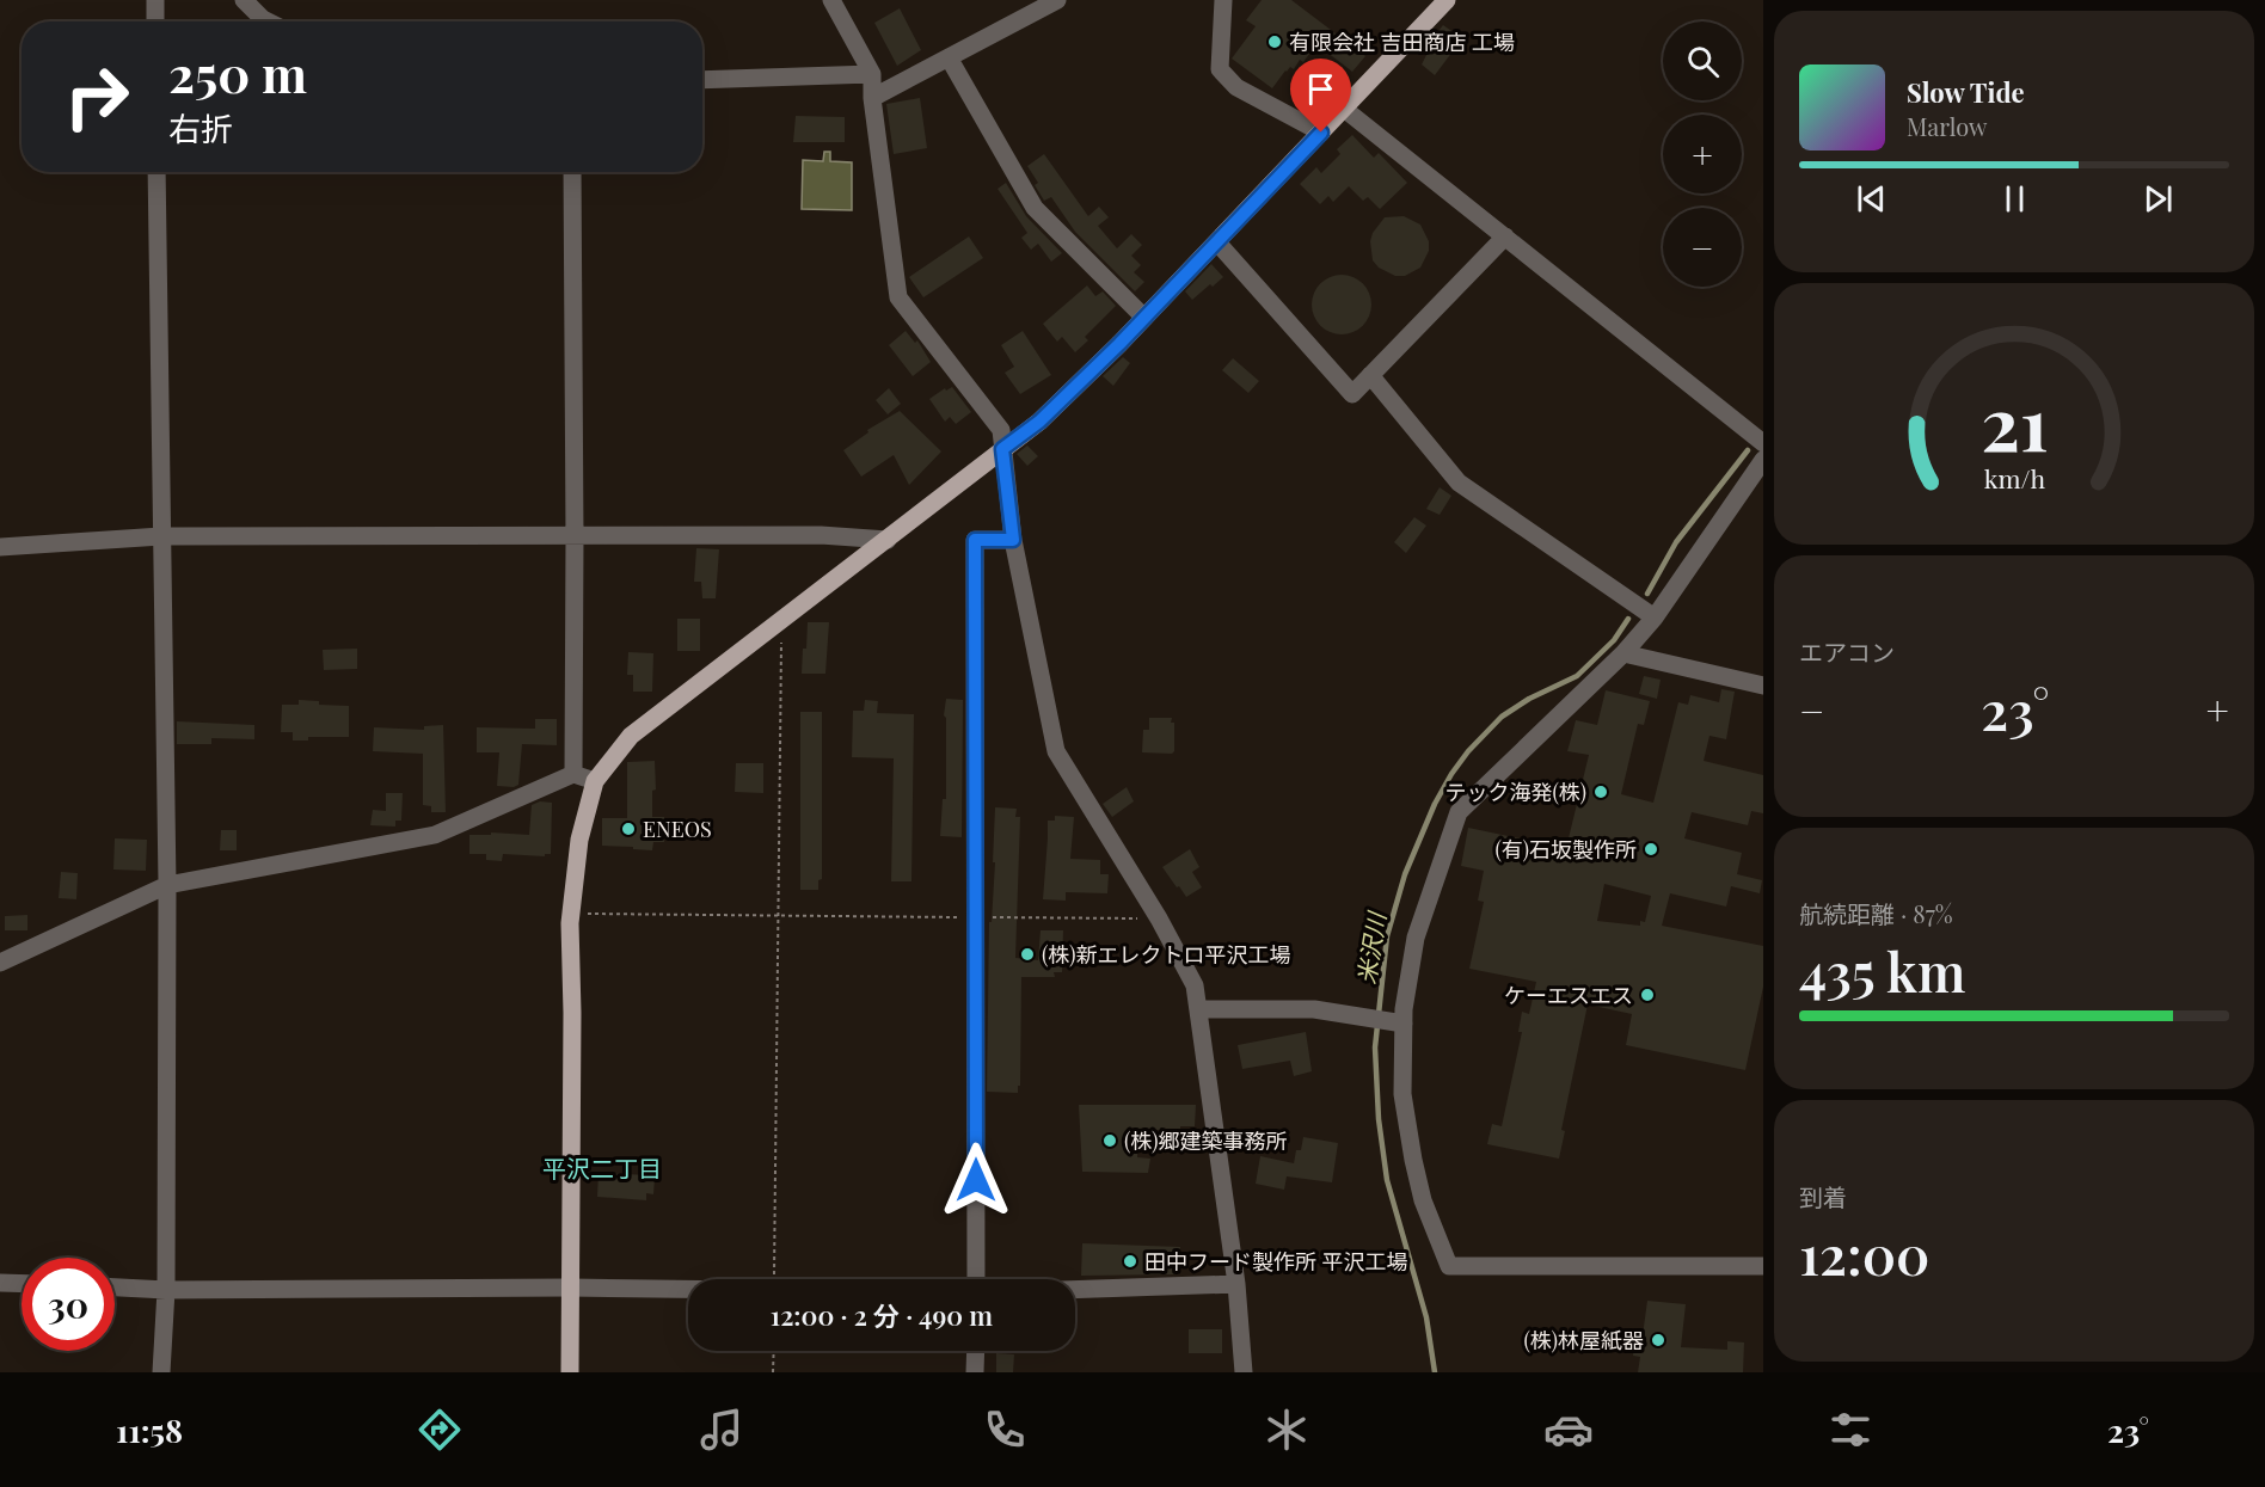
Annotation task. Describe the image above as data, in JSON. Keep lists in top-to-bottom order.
{
  "districts": ["平沢二丁目"],
  "water": ["米沢川"],
  "places": [
    "有限会社 吉田商店 工場",
    "テック海発(株)",
    "ENEOS",
    "(有)石坂製作所",
    "(株)新エレクトロ平沢工場",
    "ケーエスエス",
    "(株)郷建築事務所",
    "田中フード製作所 平沢工場",
    "(株)林屋紙器"
  ],
  "page": {
    "map_buttons": ["+", "−"],
    "turn": ["250 m", "右折"],
    "song": ["Slow Tide", "Marlow"],
    "tile": [
      "エアコン",
      ["航続距離 · 87%", "435 km"],
      ["到着", "12:00"]
    ],
    "heat": ["−", "23°", "+"],
    "limit": "30",
    "trip": "12:00 · 2 分 · 490 m",
    "tabs": ["11:58", "23°"],
    "gauge": ["21", "km/h"]
  }
}
